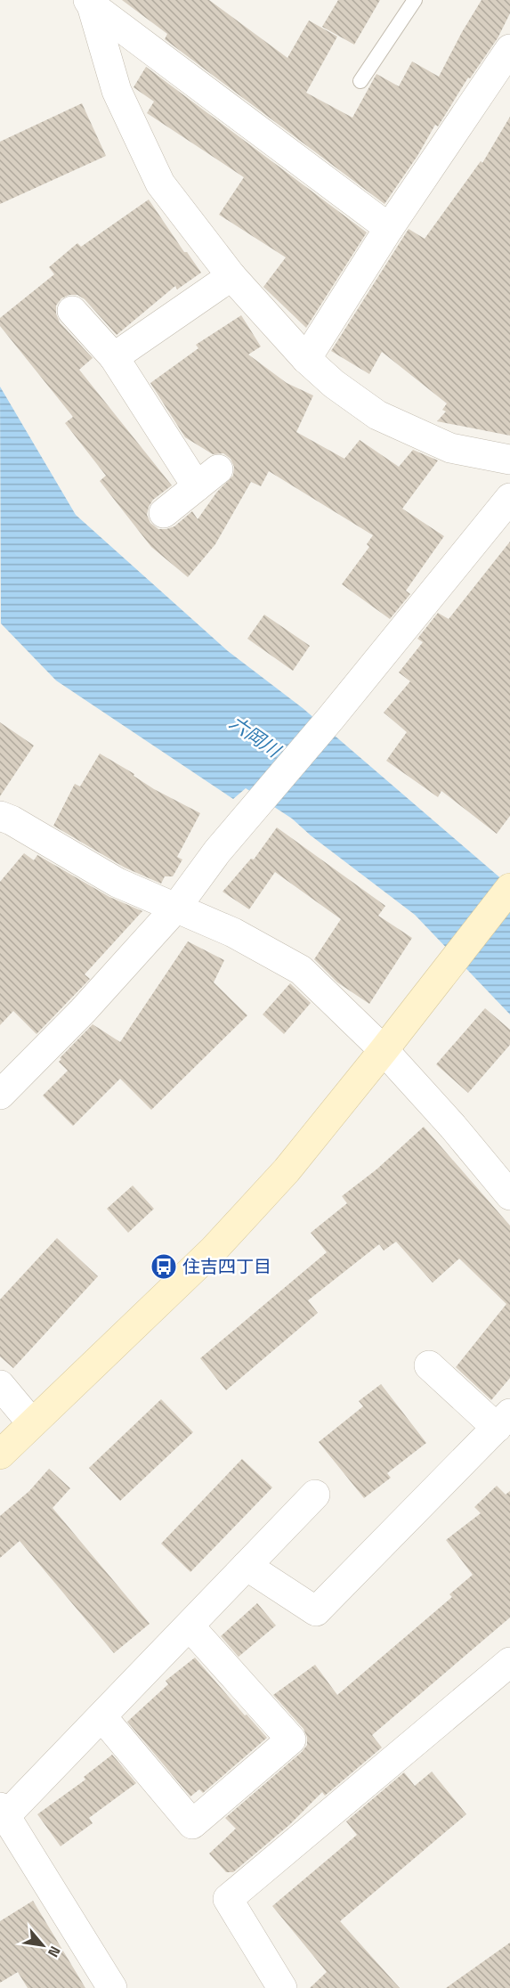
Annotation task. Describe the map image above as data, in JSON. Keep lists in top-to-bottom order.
{
  "water": ["六岡川"],
  "places": {
    "bus stop": ["住吉四丁目"]
  },
  "north": "bottom right"
}
